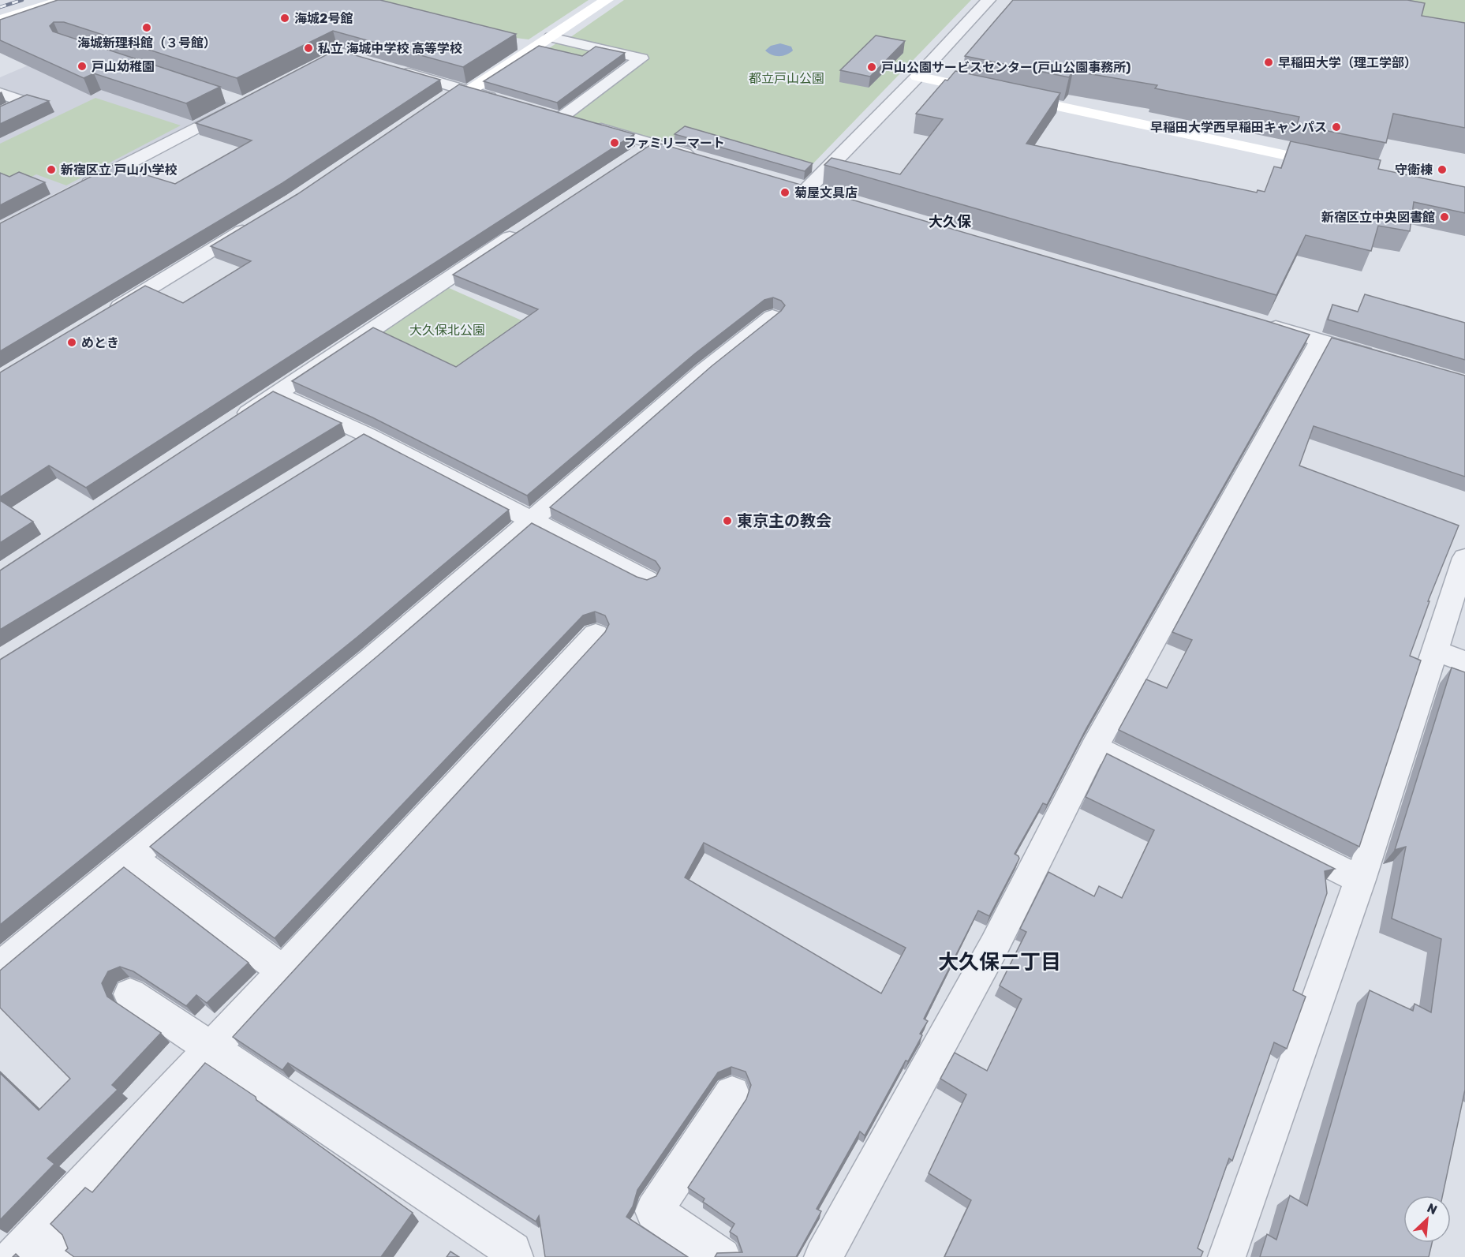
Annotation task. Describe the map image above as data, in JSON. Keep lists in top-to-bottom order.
{
  "districts": ["大久保", "大久保二丁目"],
  "parks": ["都立戸山公園", "大久保北公園"],
  "places": [
    "海城2号館",
    "海城新理科館（３号館）",
    "私立 海城中学校 高等学校",
    "早稲田大学（理工学部）",
    "戸山幼稚園",
    "戸山公園サービスセンター(戸山公園事務所)",
    "早稲田大学西早稲田キャンパス",
    "ファミリーマート",
    "新宿区立 戸山小学校",
    "守衛棟",
    "菊屋文具店",
    "新宿区立中央図書館",
    "めとき",
    "東京主の教会"
  ],
  "north": "top right"
}
